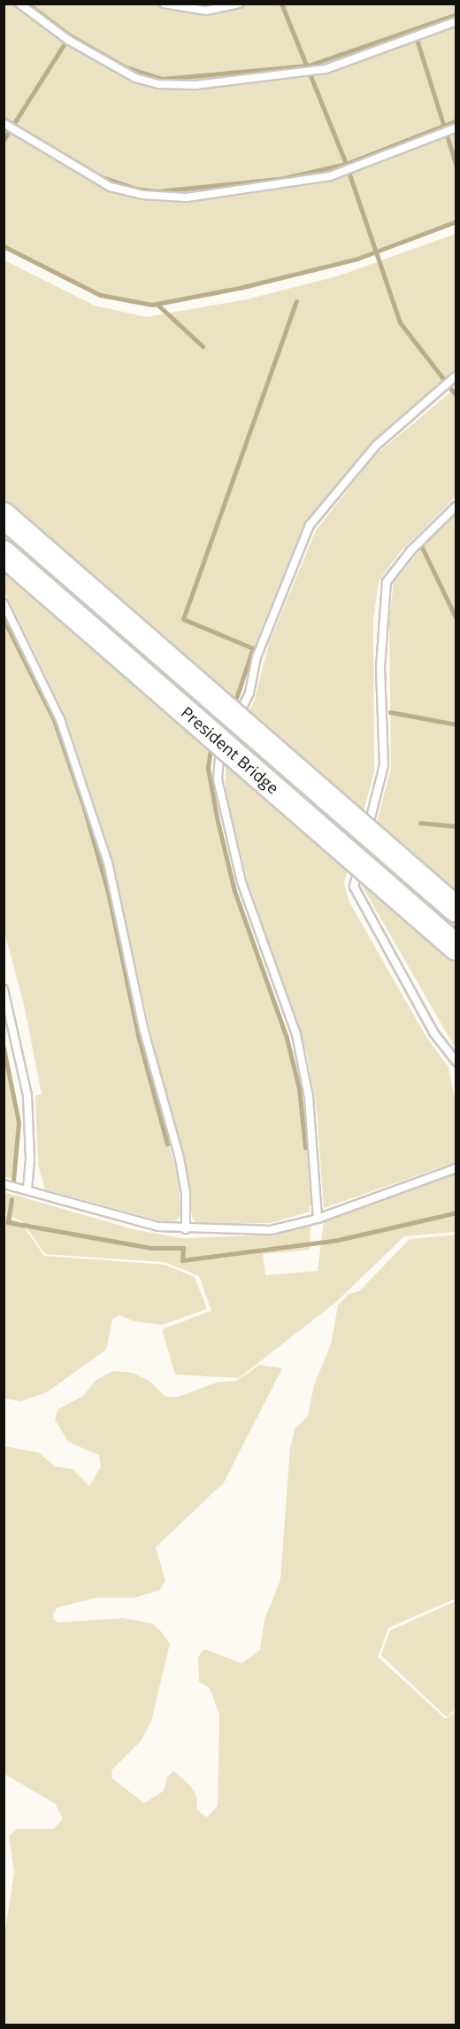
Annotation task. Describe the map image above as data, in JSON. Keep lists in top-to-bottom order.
{
  "streets": {
    "highway": ["President Bridge"]
  }
}
